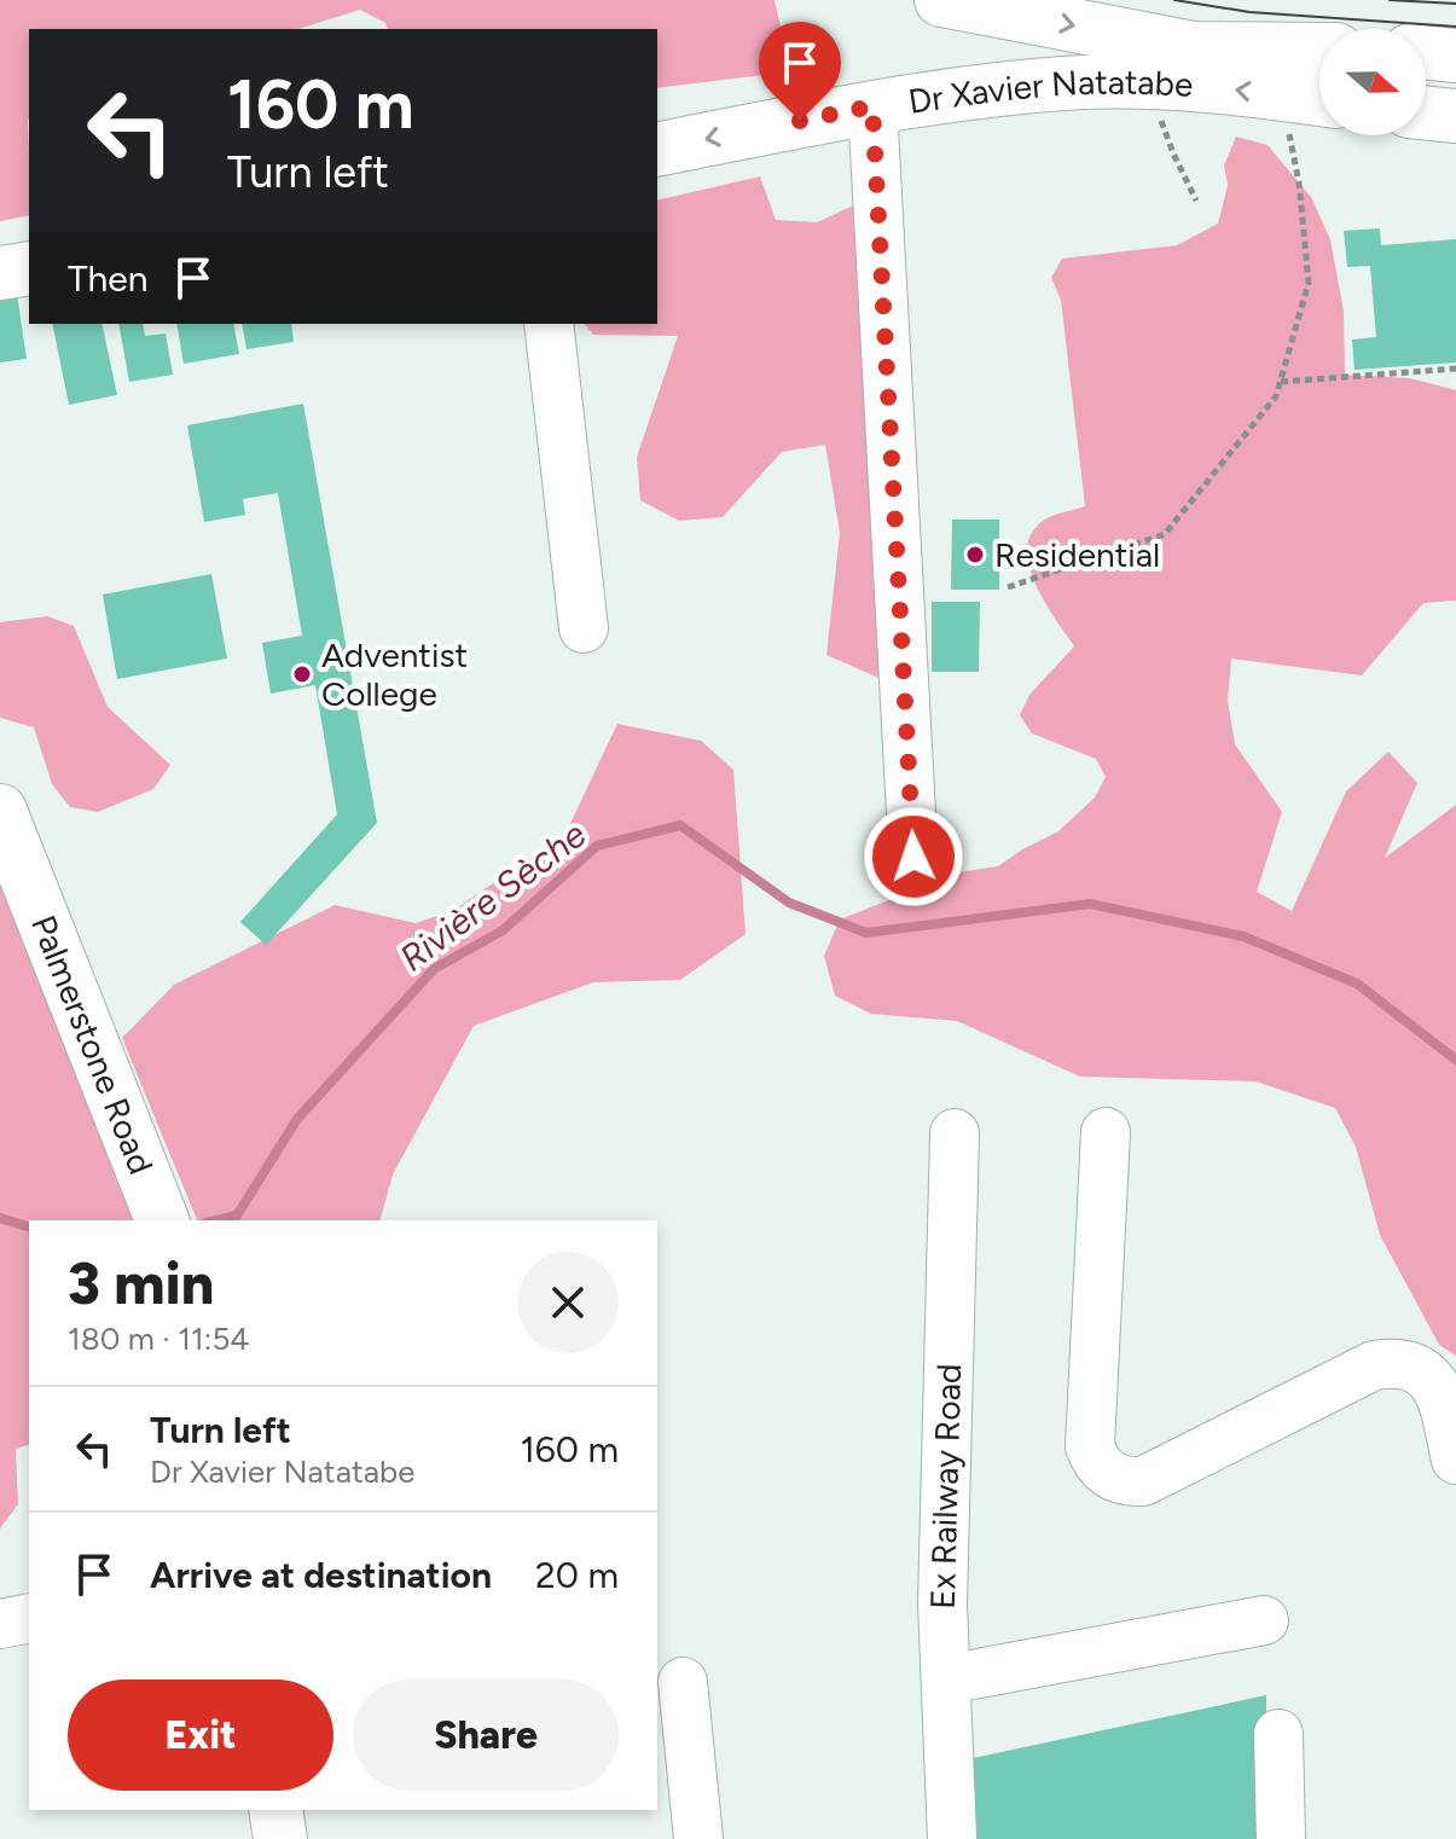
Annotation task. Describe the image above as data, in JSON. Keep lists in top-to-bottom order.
{
  "streets": {
    "main road": ["Dr Xavier Natatabe", "Palmerstone Road"],
    "street": ["Ex Railway Road"]
  },
  "water": ["Rivière Sèche"],
  "places": ["Residential", "Adventist College"],
  "north": "right",
  "page": {
    "turn": ["160 m", "Turn left"],
    "then": "Then",
    "heading": ["3 min", "180 m · 11:54"],
    "list": [
      {
        "name": "Turn left",
        "note": "Dr Xavier Natatabe",
        "value": "160 m"
      },
      {
        "name": "Arrive at destination",
        "value": "20 m"
      }
    ],
    "buttons": ["Exit", "Share"]
  }
}
